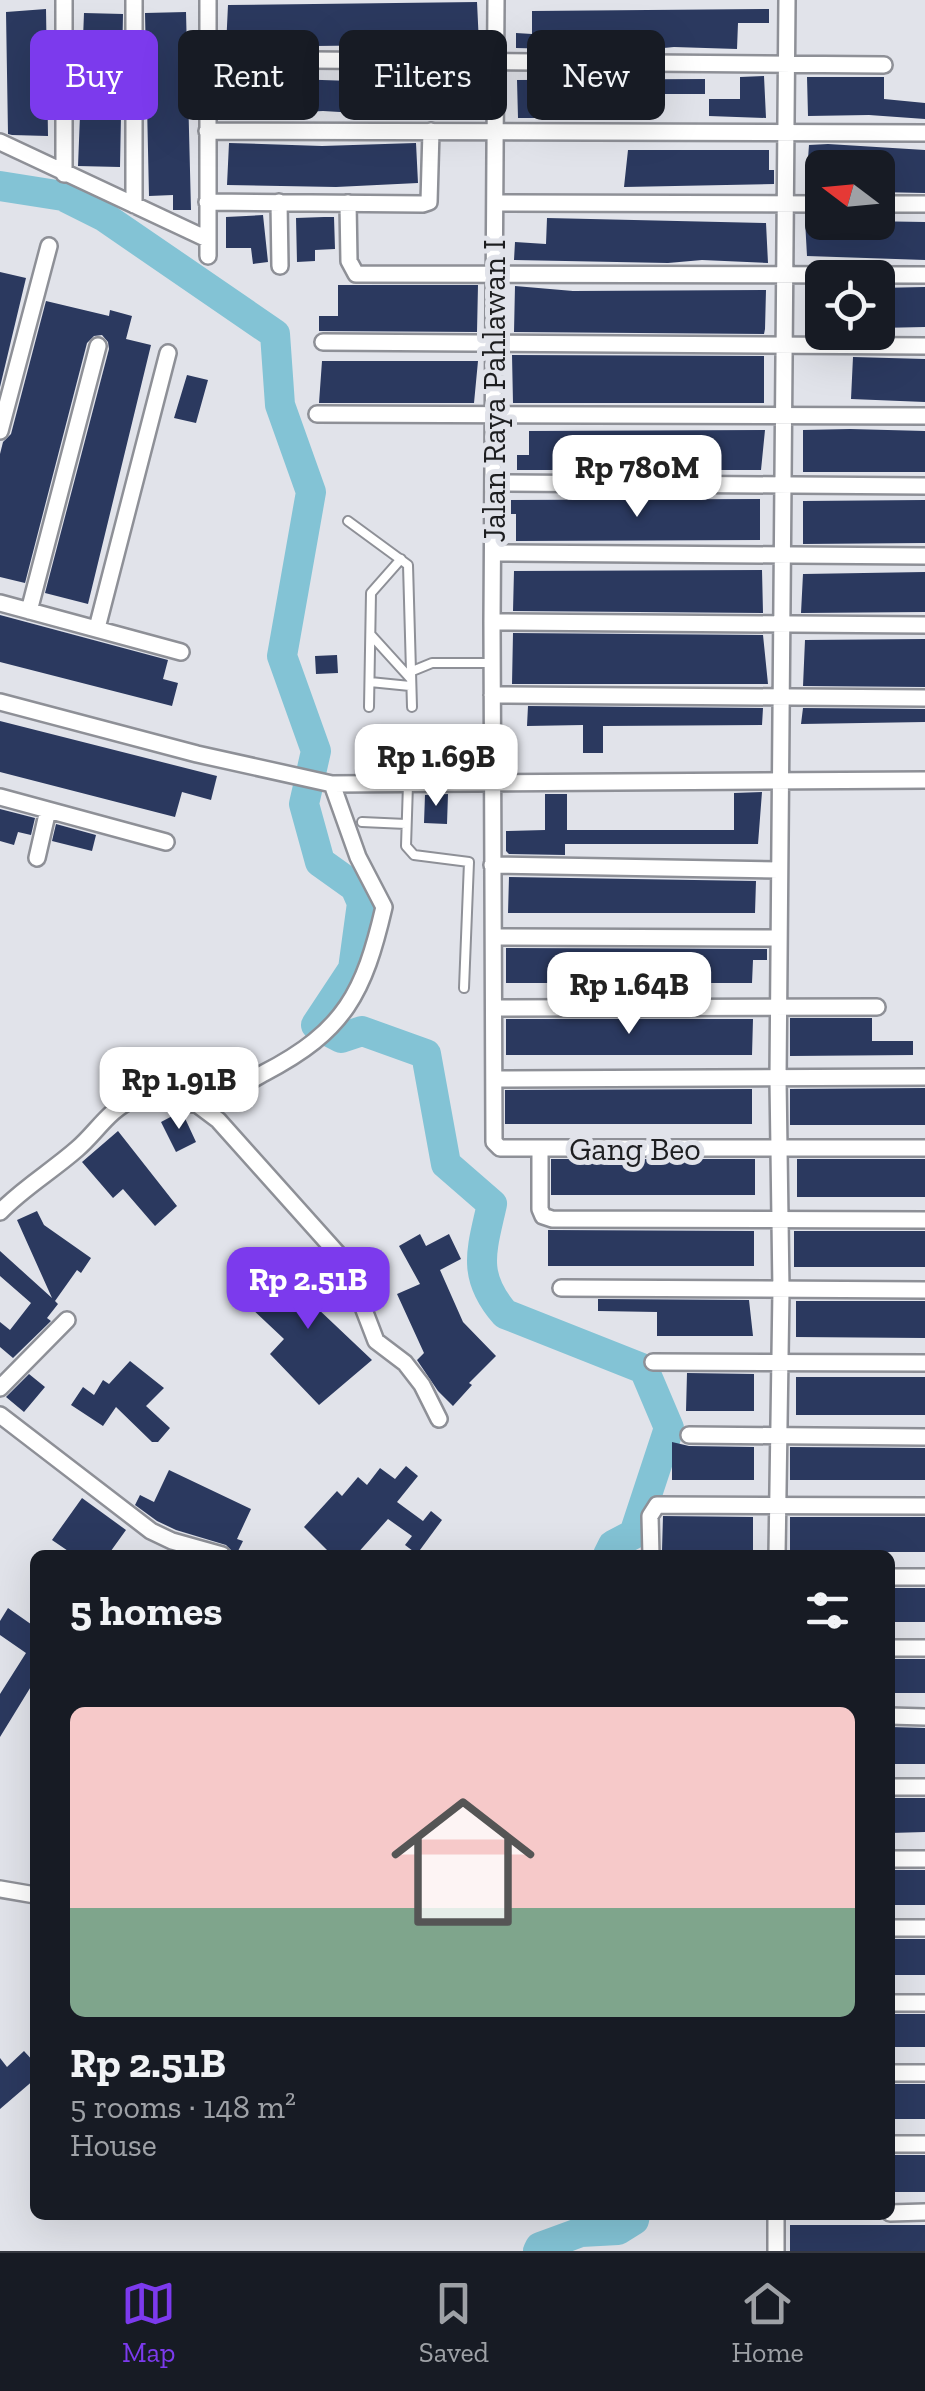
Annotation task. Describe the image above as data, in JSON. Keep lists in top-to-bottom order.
{
  "streets": {
    "street": ["Jalan Raya Pahlawan I", "Gang Beo"]
  },
  "crossings": [
    ["Jalan Raya Pahlawan I", "Gang Beo"]
  ],
  "north": "left",
  "page": {
    "chip": [
      "Buy",
      "Rent",
      "Filters",
      "New"
    ],
    "price": [
      "Rp 780M",
      "Rp 1.69B",
      "Rp 1.64B",
      "Rp 1.91B",
      "Rp 2.51B"
    ],
    "heading": "5 homes",
    "list": [
      {
        "name": "Rp 2.51B",
        "note": "5 rooms · 148 m² · House"
      }
    ],
    "tabs": ["Map", "Saved", "Home"]
  }
}
